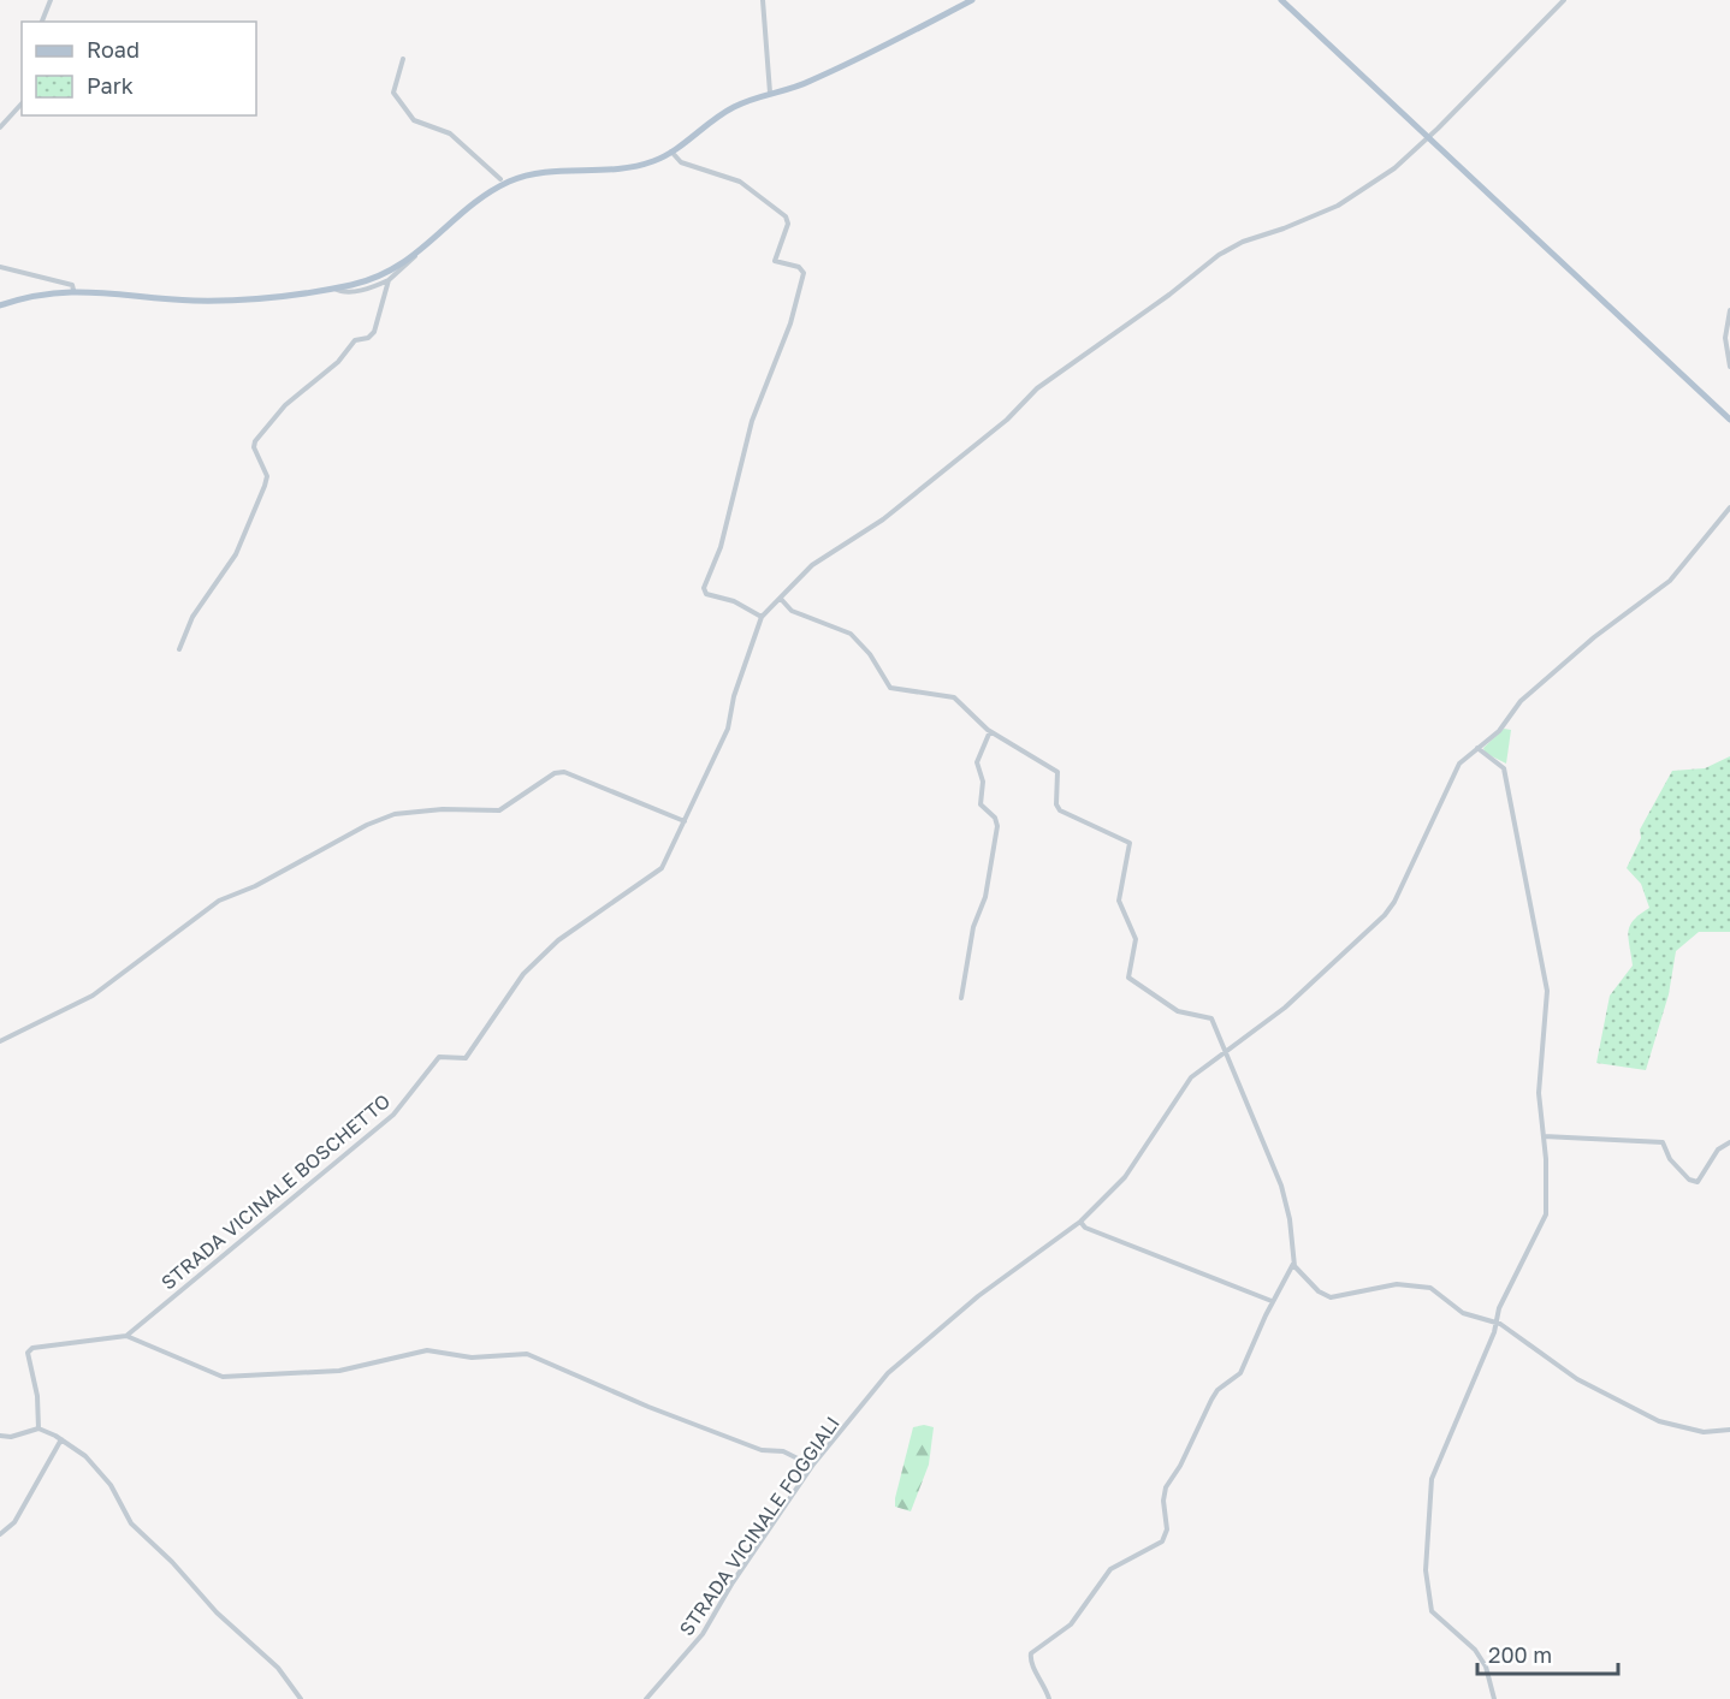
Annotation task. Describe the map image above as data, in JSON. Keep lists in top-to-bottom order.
{
  "streets": {
    "street": ["STRADA VICINALE BOSCHETTO", "STRADA VICINALE FOGGIALI"]
  },
  "legend": ["Road", "Park"],
  "scale_bar": "200 m"
}
